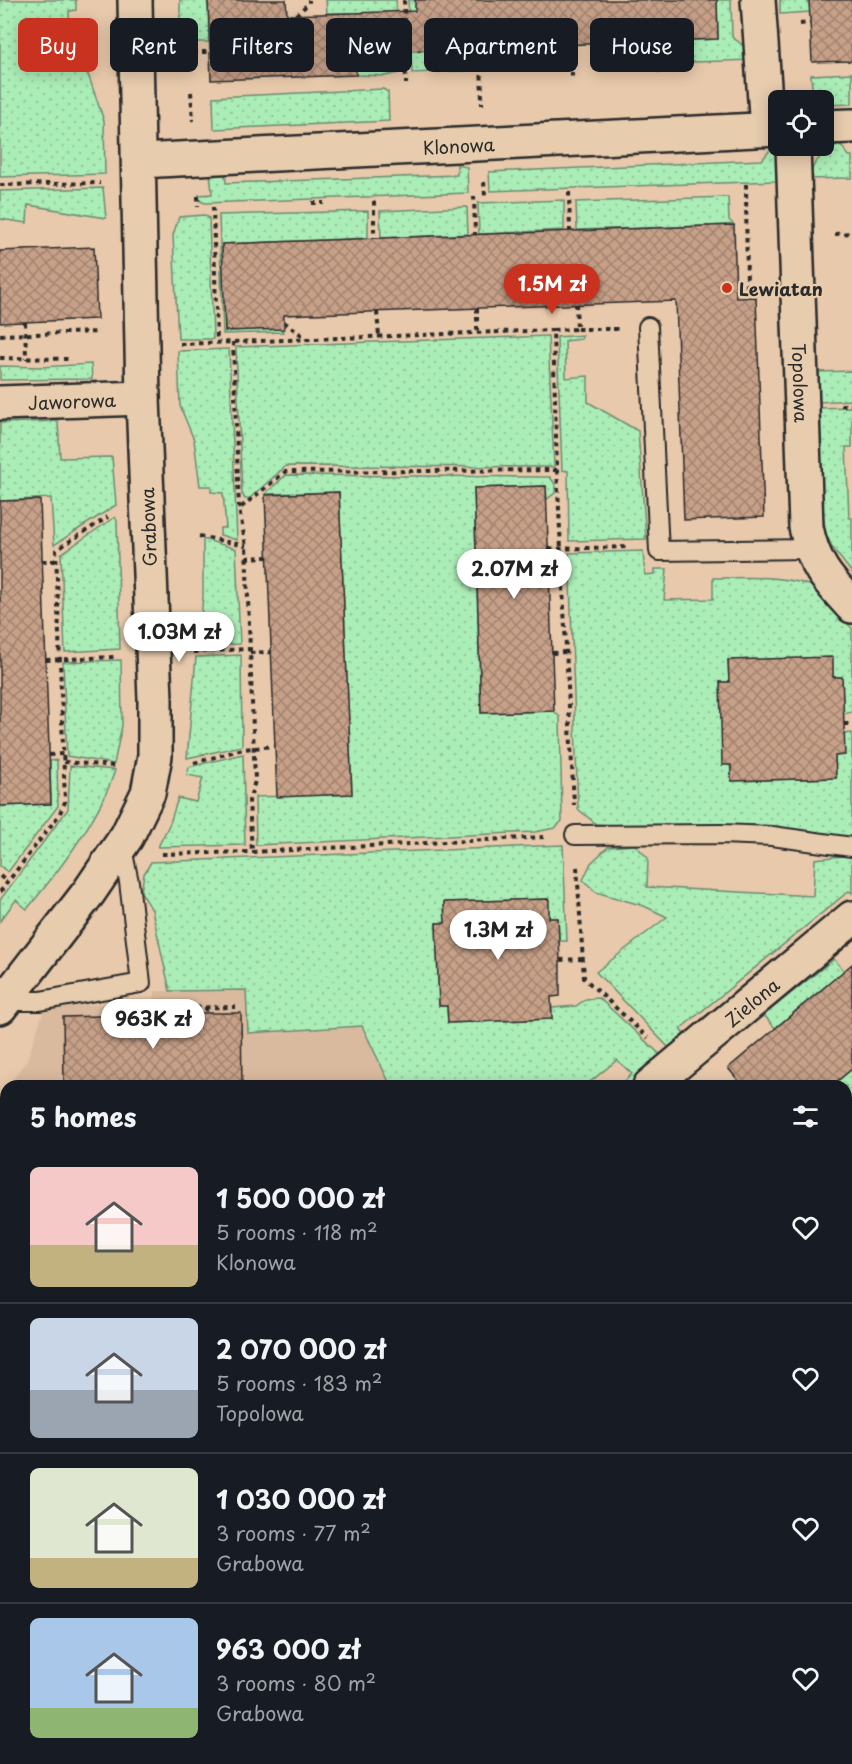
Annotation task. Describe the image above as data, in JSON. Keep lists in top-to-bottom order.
{
  "streets": {
    "street": [
      "Klonowa",
      "Topolowa",
      "Jaworowa",
      "Grabowa",
      "Zielona"
    ]
  },
  "crossings": [
    ["Klonowa", "Grabowa"],
    ["Jaworowa", "Grabowa"]
  ],
  "places": ["Lewiatan"],
  "page": {
    "chip": [
      "Buy",
      "Rent",
      "Filters",
      "New",
      "Apartment",
      "House"
    ],
    "price": [
      "1.5M zł",
      "2.07M zł",
      "1.03M zł",
      "1.3M zł",
      "963K zł"
    ],
    "heading": "5 homes",
    "list": [
      {
        "name": "1 500 000 zł",
        "note": "5 rooms · 118 m² · Klonowa"
      },
      {
        "name": "2 070 000 zł",
        "note": "5 rooms · 183 m² · Topolowa"
      },
      {
        "name": "1 030 000 zł",
        "note": "3 rooms · 77 m² · Grabowa"
      },
      {
        "name": "963 000 zł",
        "note": "3 rooms · 80 m² · Grabowa"
      }
    ]
  }
}
